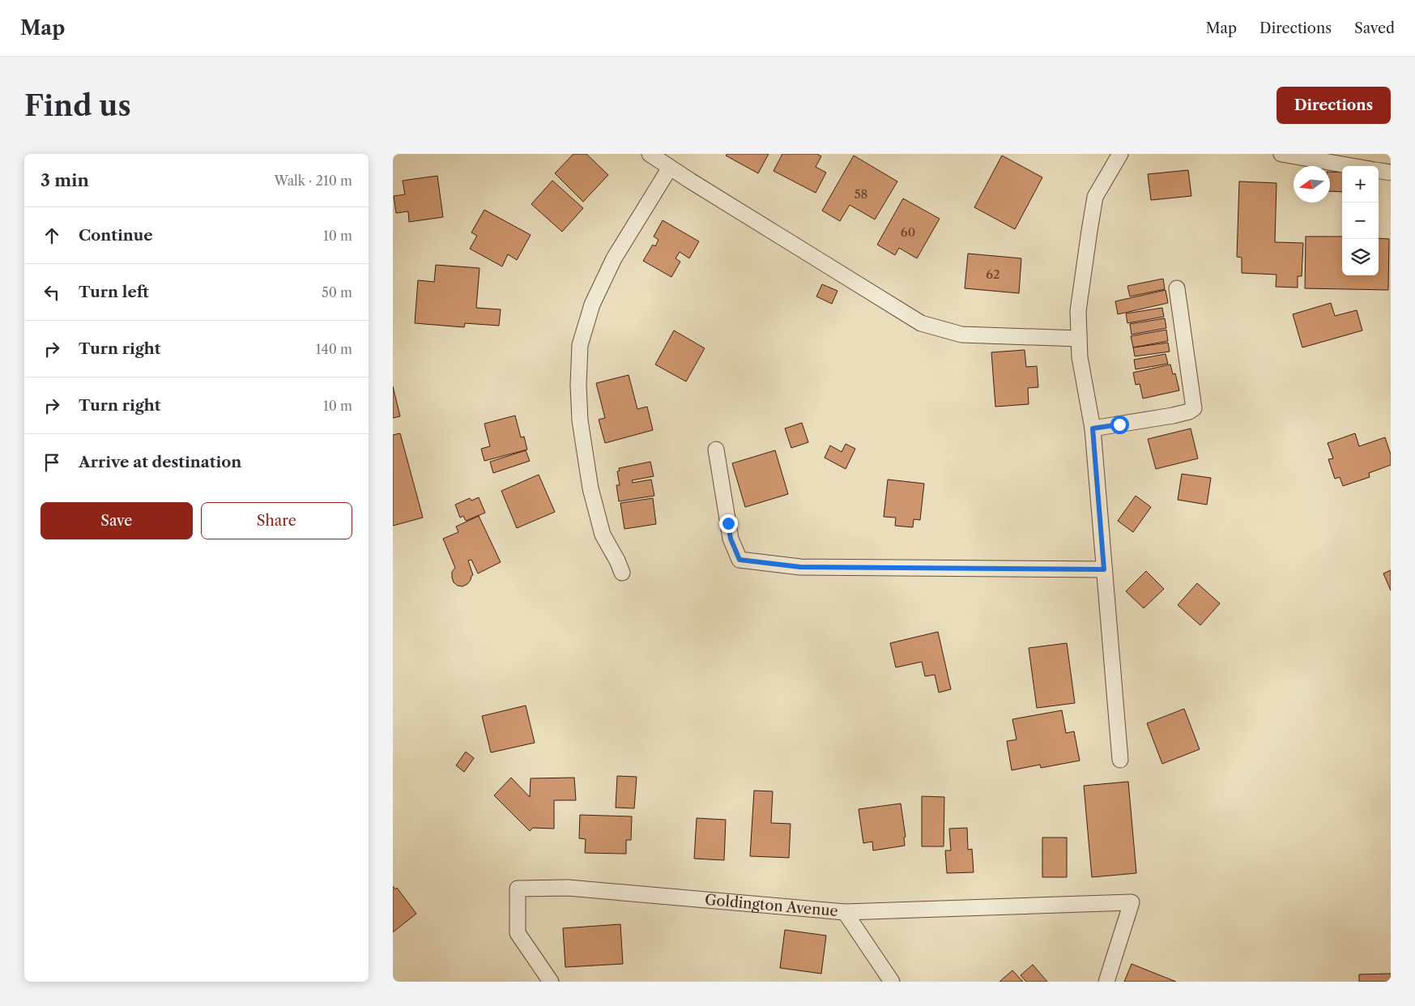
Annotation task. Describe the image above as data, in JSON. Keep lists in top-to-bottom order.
{
  "streets": {
    "street": ["Goldington Avenue"]
  },
  "house_numbers": ["58", "60", "62"],
  "north": "left",
  "page": {
    "header": "Map",
    "nav": ["Map", "Directions", "Saved"],
    "buttons": [
      "Directions",
      ["Save", "Share"]
    ],
    "title": "Find us",
    "heading": ["3 min", "Walk · 210 m"],
    "map_buttons": ["+", "−"],
    "list": [
      ["Continue", "10 m"],
      ["Turn left", "50 m"],
      ["Turn right", "140 m"],
      ["Turn right", "10 m"],
      "Arrive at destination"
    ]
  }
}
